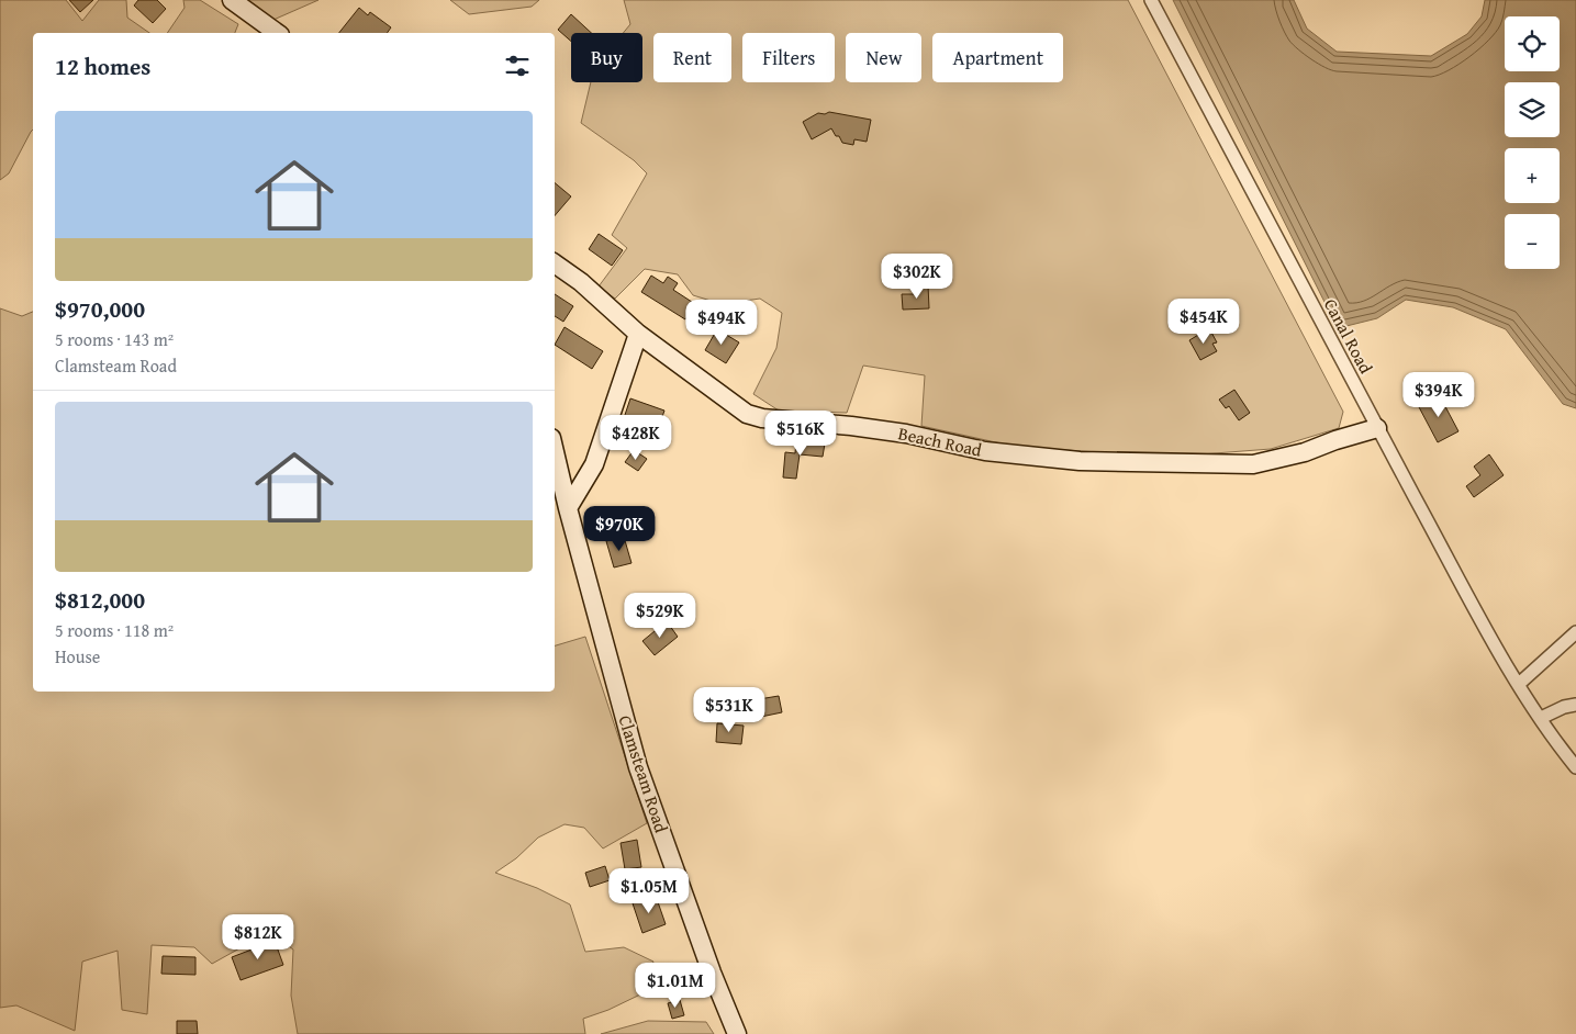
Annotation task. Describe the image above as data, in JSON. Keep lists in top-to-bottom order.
{
  "streets": {
    "street": ["Canal Road", "Beach Road", "Clamsteam Road"]
  },
  "crossings": [
    ["Canal Road", "Beach Road"]
  ],
  "page": {
    "map_buttons": ["+", "−"],
    "chip": [
      "Buy",
      "Rent",
      "Filters",
      "New",
      "Apartment"
    ],
    "heading": "12 homes",
    "list": [
      {
        "name": "$970,000",
        "note": "5 rooms · 143 m² · Clamsteam Road"
      },
      {
        "name": "$812,000",
        "note": "5 rooms · 118 m² · House"
      }
    ],
    "price": [
      "$302K",
      "$454K",
      "$494K",
      "$394K",
      "$516K",
      "$428K",
      "$970K",
      "$529K",
      "$531K",
      "$1.05M",
      "$812K",
      "$1.01M"
    ]
  }
}
